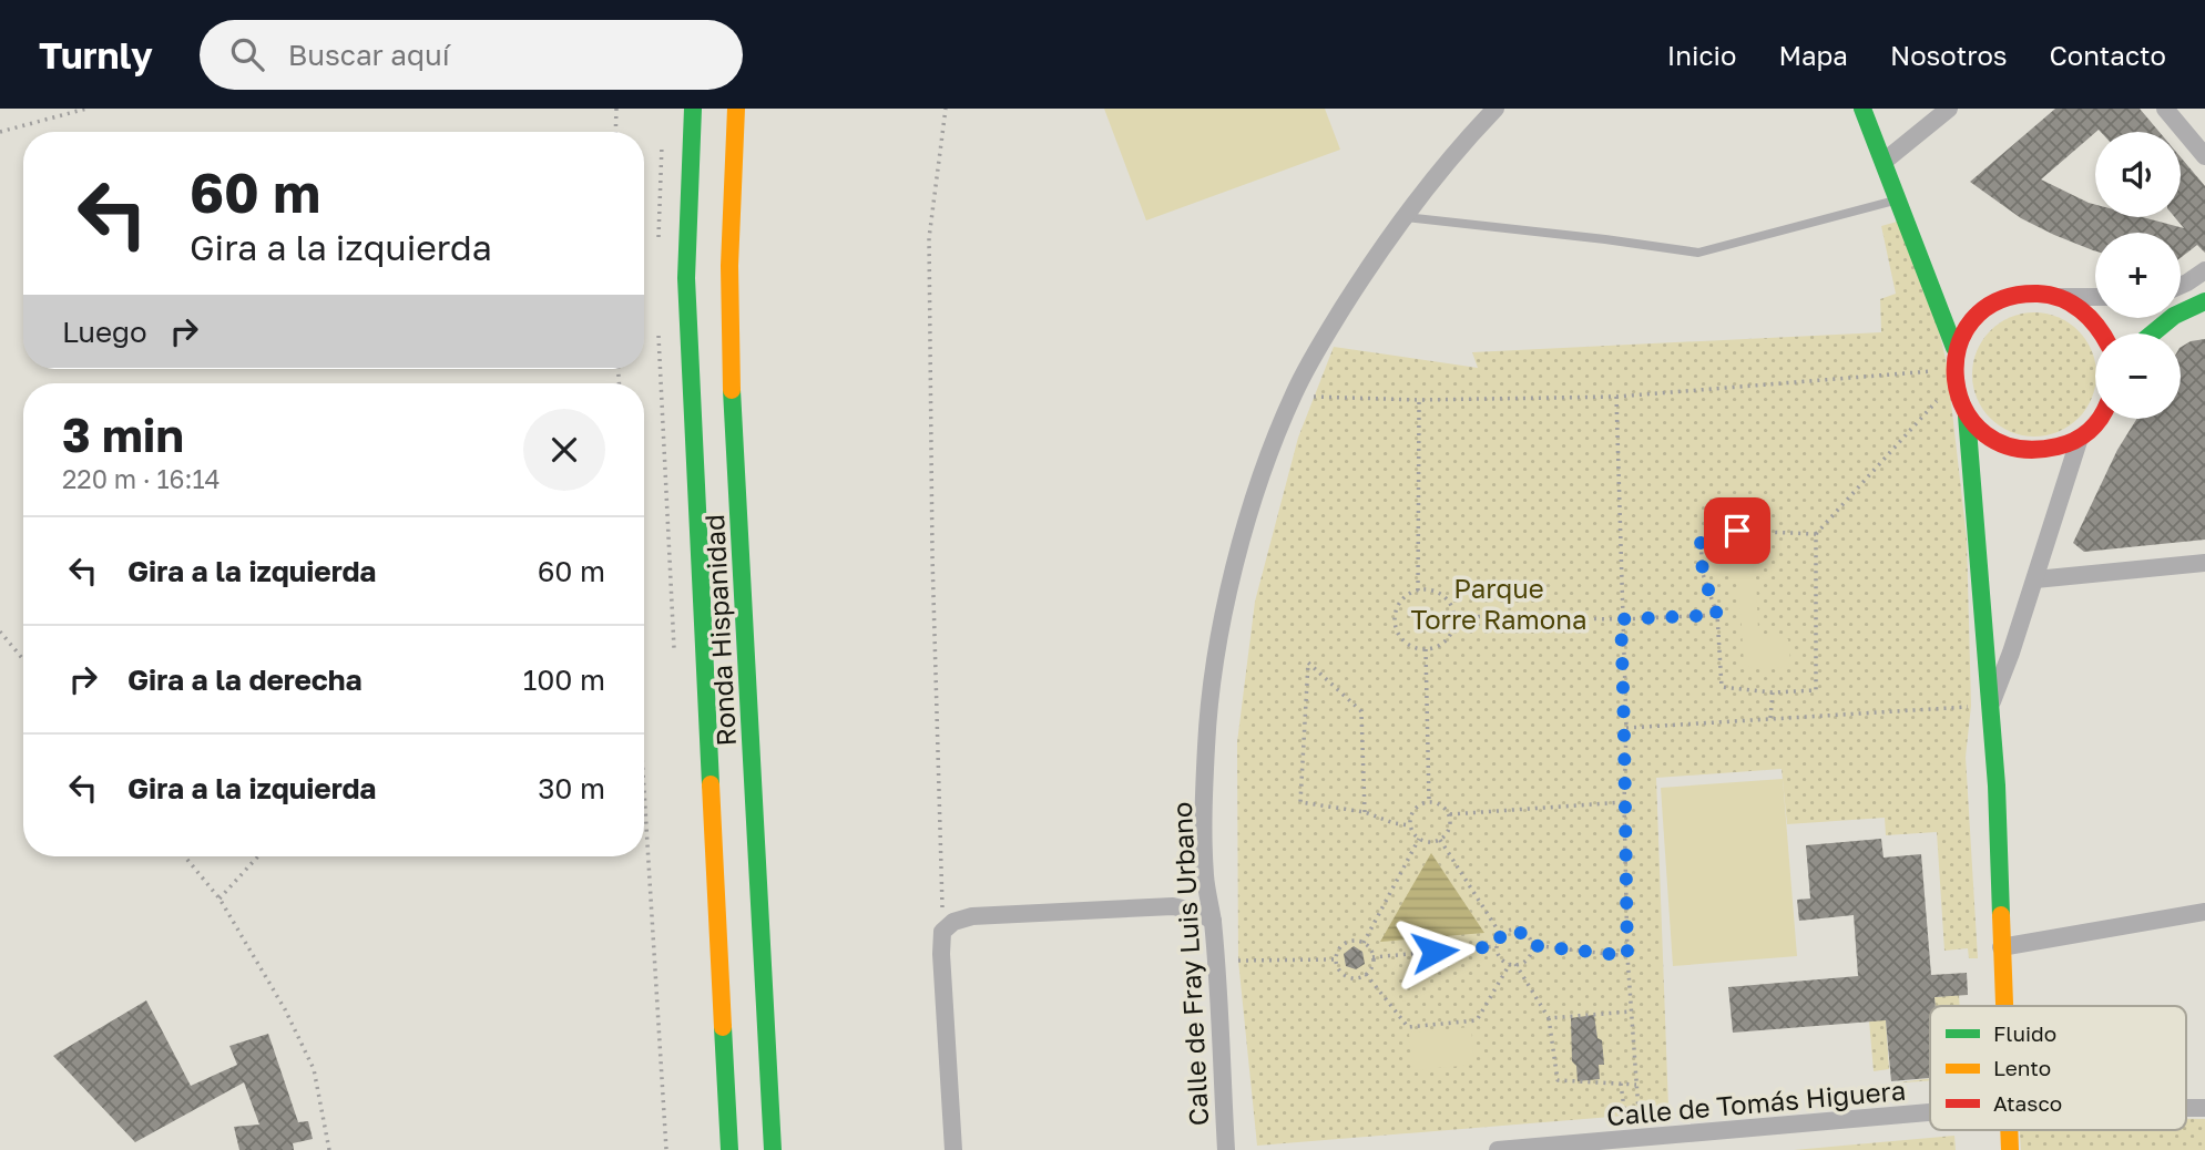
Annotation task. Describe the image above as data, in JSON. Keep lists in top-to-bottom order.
{
  "streets": {
    "main road": ["Ronda Hispanidad"],
    "street": ["Calle de Fray Luis Urbano", "Calle de Tomás Higuera"]
  },
  "parks": ["Parque Torre Ramona"],
  "legend": ["Fluido", "Lento", "Atasco"],
  "page": {
    "header": "Turnly",
    "search": "Buscar aquí",
    "nav": [
      "Inicio",
      "Mapa",
      "Nosotros",
      "Contacto"
    ],
    "map_buttons": ["+", "−"],
    "turn": ["60 m", "Gira a la izquierda"],
    "then": "Luego",
    "heading": ["3 min", "220 m · 16:14"],
    "list": [
      {
        "name": "Gira a la izquierda",
        "value": "60 m"
      },
      {
        "name": "Gira a la derecha",
        "value": "100 m"
      },
      {
        "name": "Gira a la izquierda",
        "value": "30 m"
      }
    ]
  }
}
